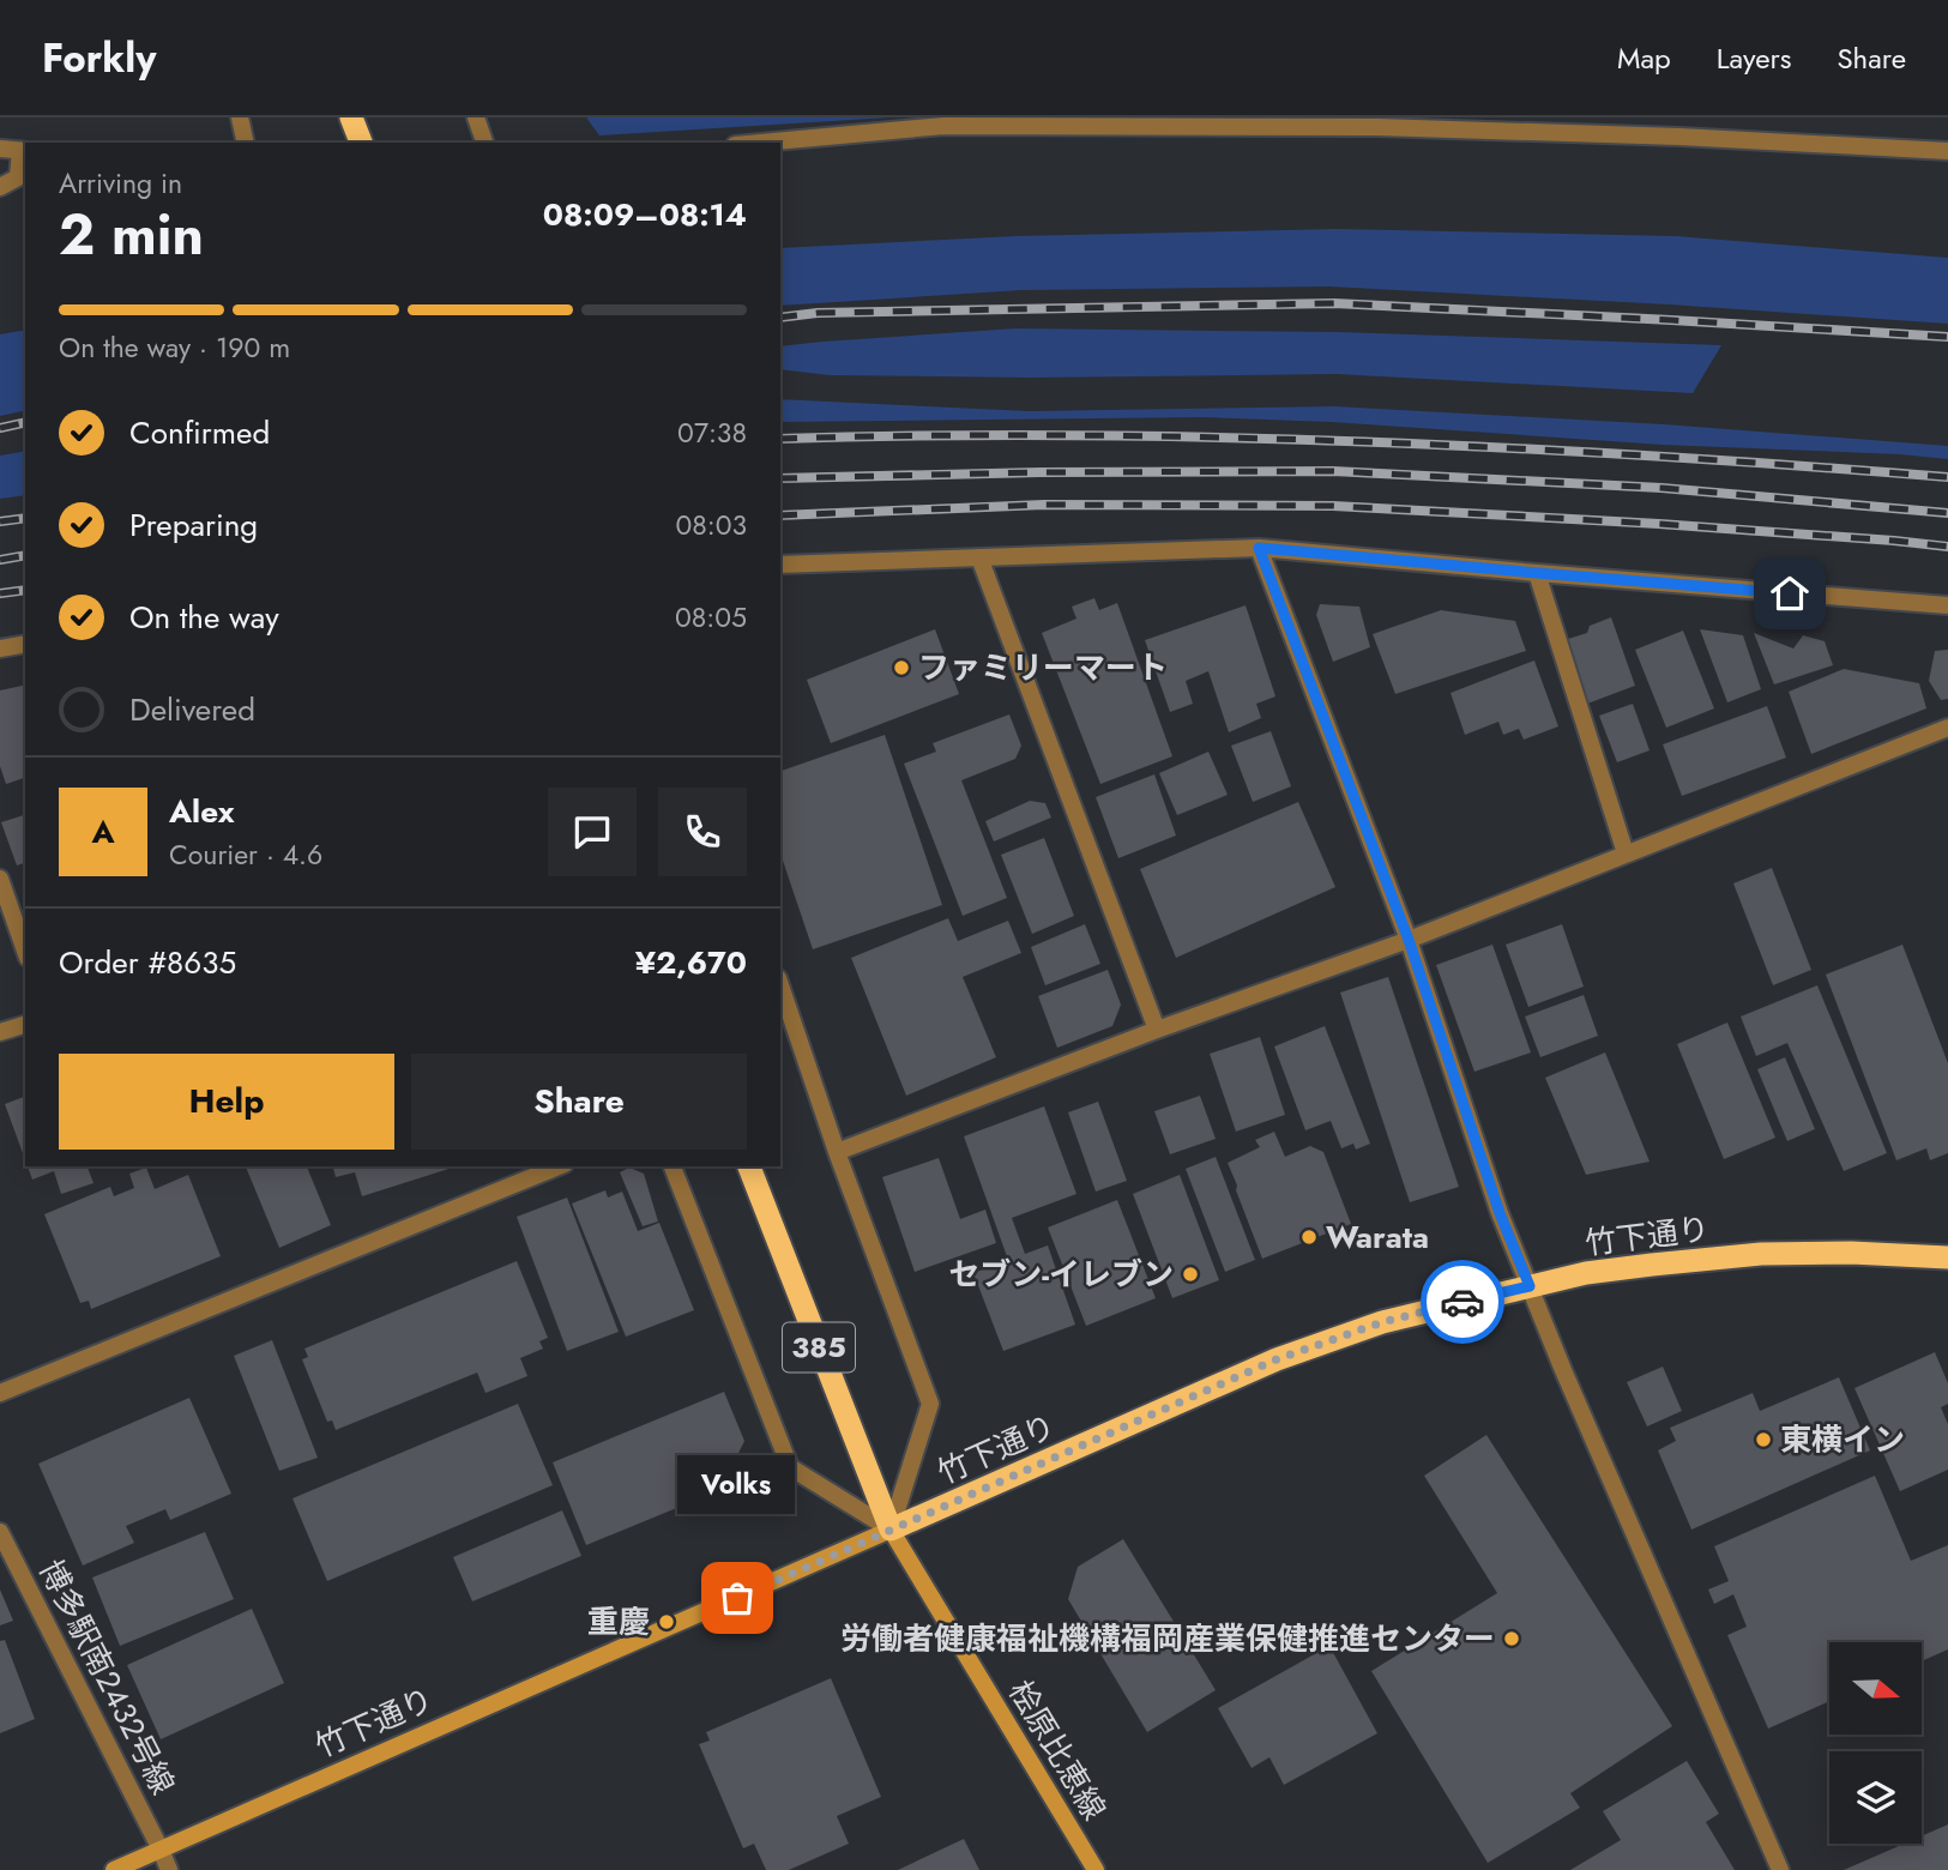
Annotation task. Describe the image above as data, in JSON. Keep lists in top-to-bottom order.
{
  "streets": {
    "highway": ["竹下通り", "385"],
    "main road": ["桧原比恵線"],
    "street": ["博多駅南2432号線"]
  },
  "crossings": [
    ["竹下通り", "385"],
    ["竹下通り", "博多駅南2432号線"],
    ["竹下通り", "桧原比恵線"],
    ["385", "桧原比恵線"]
  ],
  "places": [
    "ファミリーマート",
    "Warata",
    "セブン-イレブン",
    "東横イン",
    "Volks",
    "重慶",
    "労働者健康福祉機構福岡産業保健推進センター"
  ],
  "north": "right",
  "page": {
    "header": "Forkly",
    "nav": ["Map", "Layers", "Share"],
    "heading": ["2 min", "Arriving in", "08:09–08:14"],
    "panel": [
      "Alex",
      "Courier · 4.6",
      "Order #8635",
      "¥2,670"
    ],
    "bar": "On the way · 190 m",
    "list": [
      ["Confirmed", "07:38"],
      ["Preparing", "08:03"],
      ["On the way", "08:05"],
      "Delivered"
    ],
    "round": "A",
    "buttons": ["Help", "Share"],
    "bubble": "Volks"
  }
}
